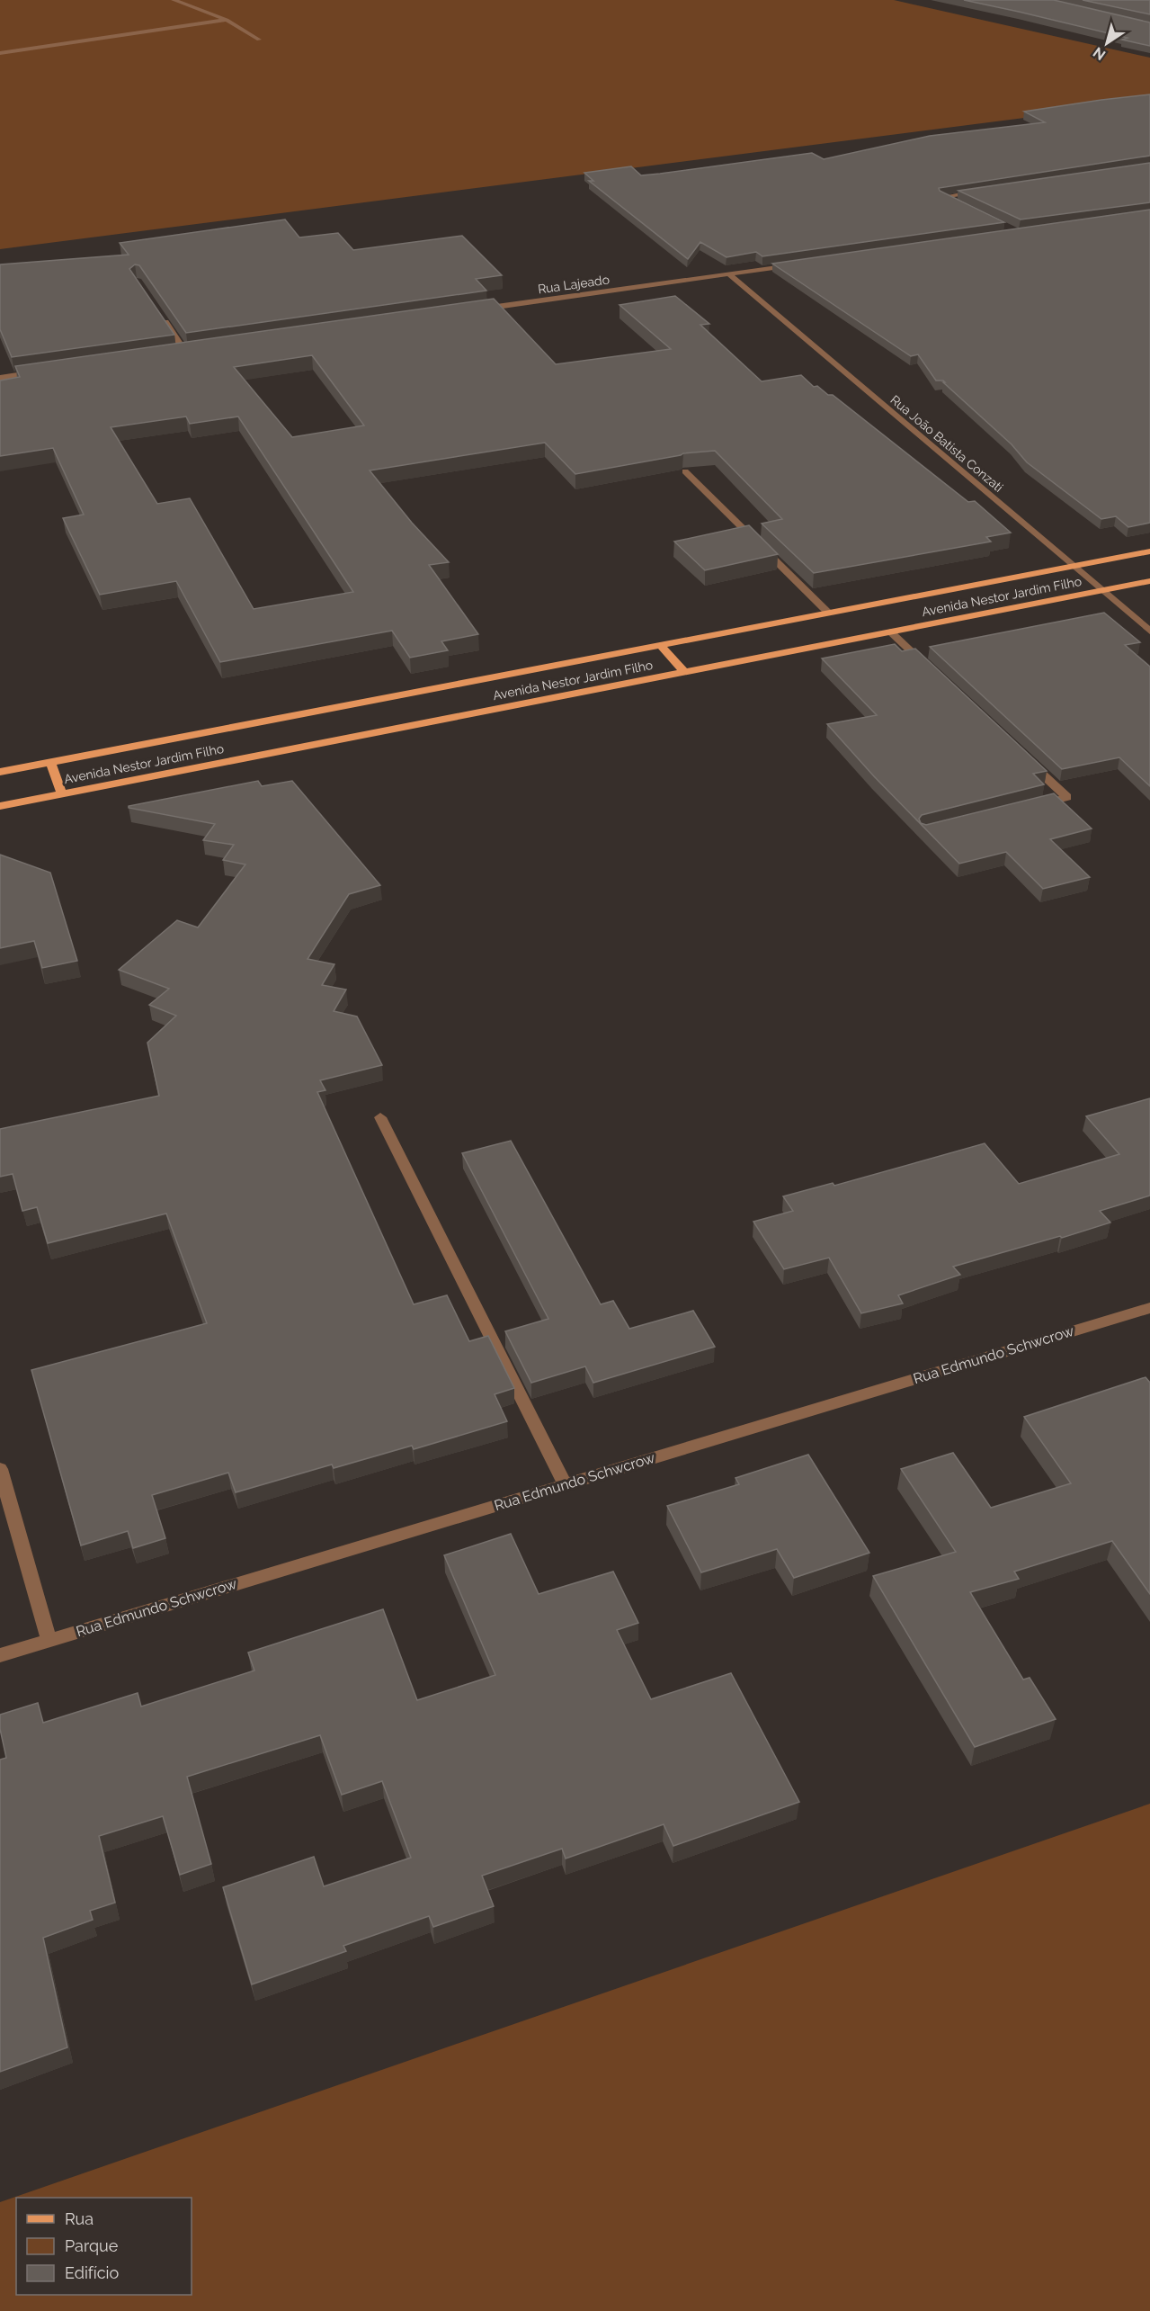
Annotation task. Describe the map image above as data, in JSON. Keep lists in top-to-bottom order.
{
  "streets": {
    "main road": ["Avenida Nestor Jardim Filho"],
    "street": ["Rua Lajeado", "Rua João Batista Conzati", "Rua Edmundo Schwcrow"]
  },
  "crossings": [
    ["Rua Lajeado", "Rua João Batista Conzati"],
    ["Rua João Batista Conzati", "Avenida Nestor Jardim Filho"]
  ],
  "legend": ["Rua", "Parque", "Edifício"],
  "north": "bottom left"
}
